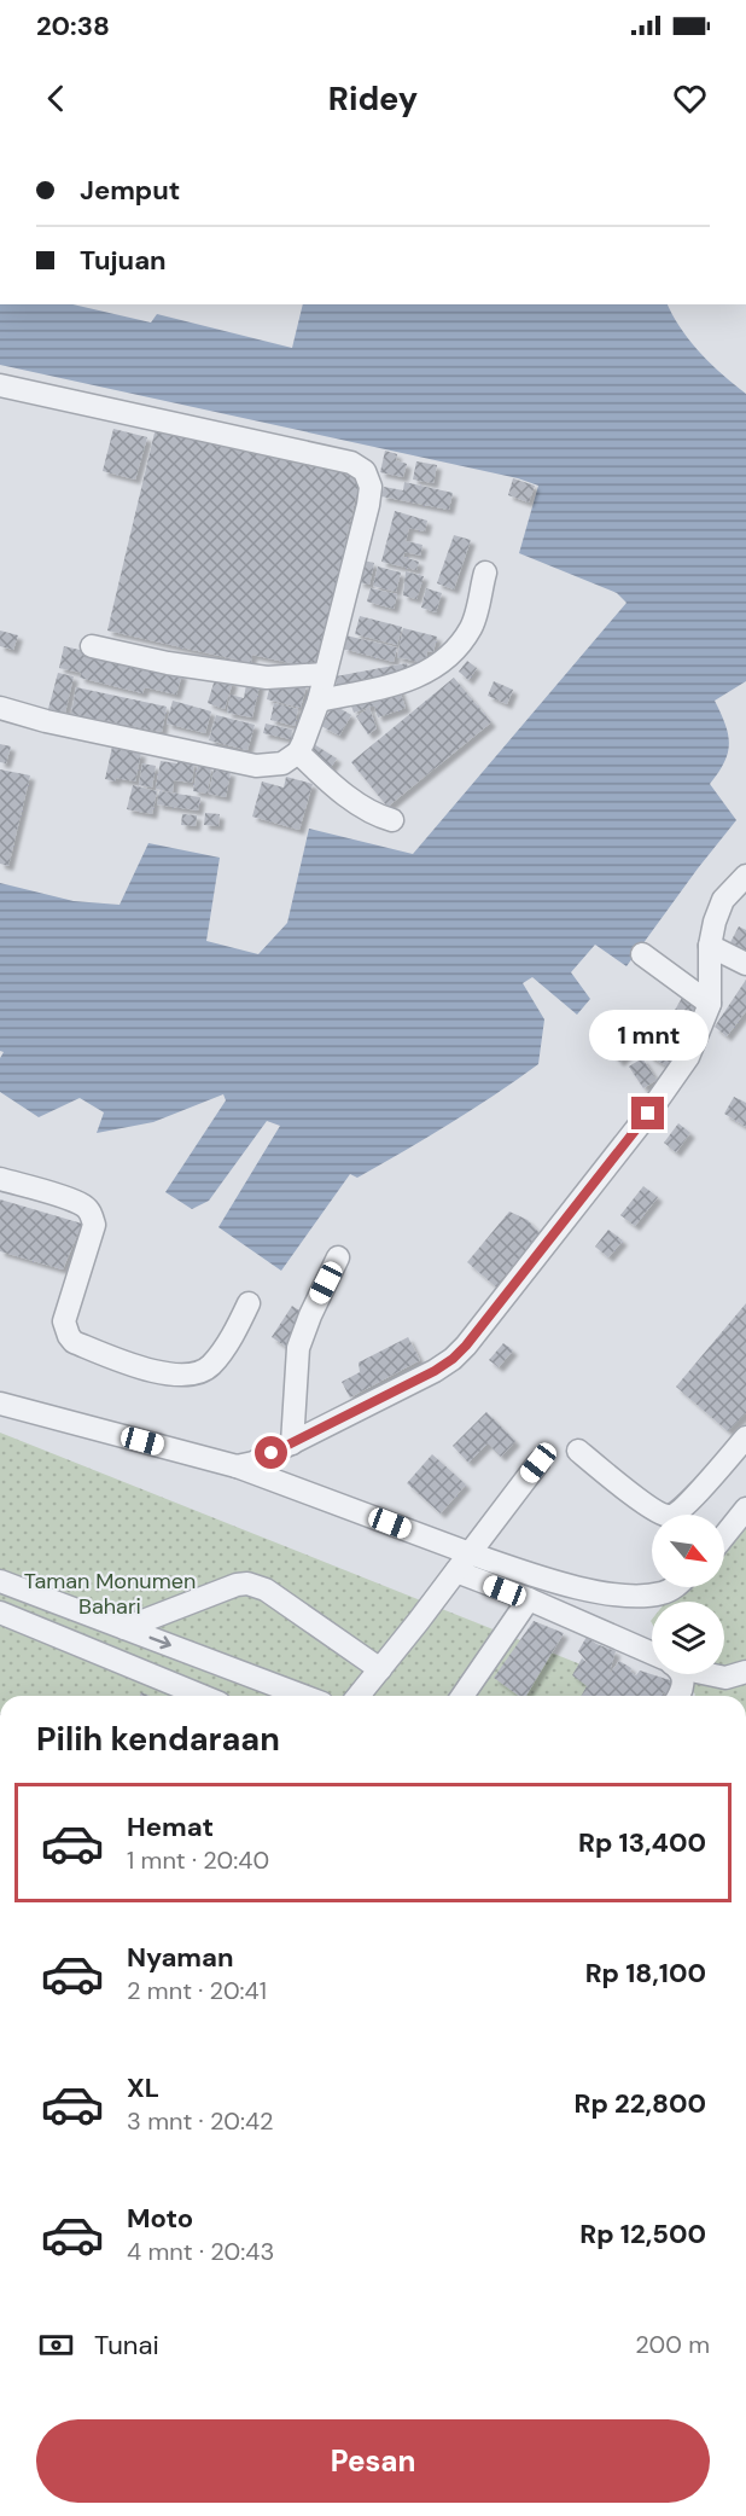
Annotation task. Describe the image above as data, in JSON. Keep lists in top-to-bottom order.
{
  "parks": ["Taman Monumen Bahari"],
  "north": "bottom right",
  "page": {
    "status": "20:38",
    "header": "Ridey",
    "banner": ["Jemput", "Tujuan"],
    "bubble": "1 mnt",
    "heading": "Pilih kendaraan",
    "list": [
      {
        "name": "Hemat",
        "note": "1 mnt · 20:40",
        "value": "Rp 13,400"
      },
      {
        "name": "Nyaman",
        "note": "2 mnt · 20:41",
        "value": "Rp 18,100"
      },
      {
        "name": "XL",
        "note": "3 mnt · 20:42",
        "value": "Rp 22,800"
      },
      {
        "name": "Moto",
        "note": "4 mnt · 20:43",
        "value": "Rp 12,500"
      }
    ],
    "pay": ["Tunai", "200 m"],
    "buttons": "Pesan"
  }
}
